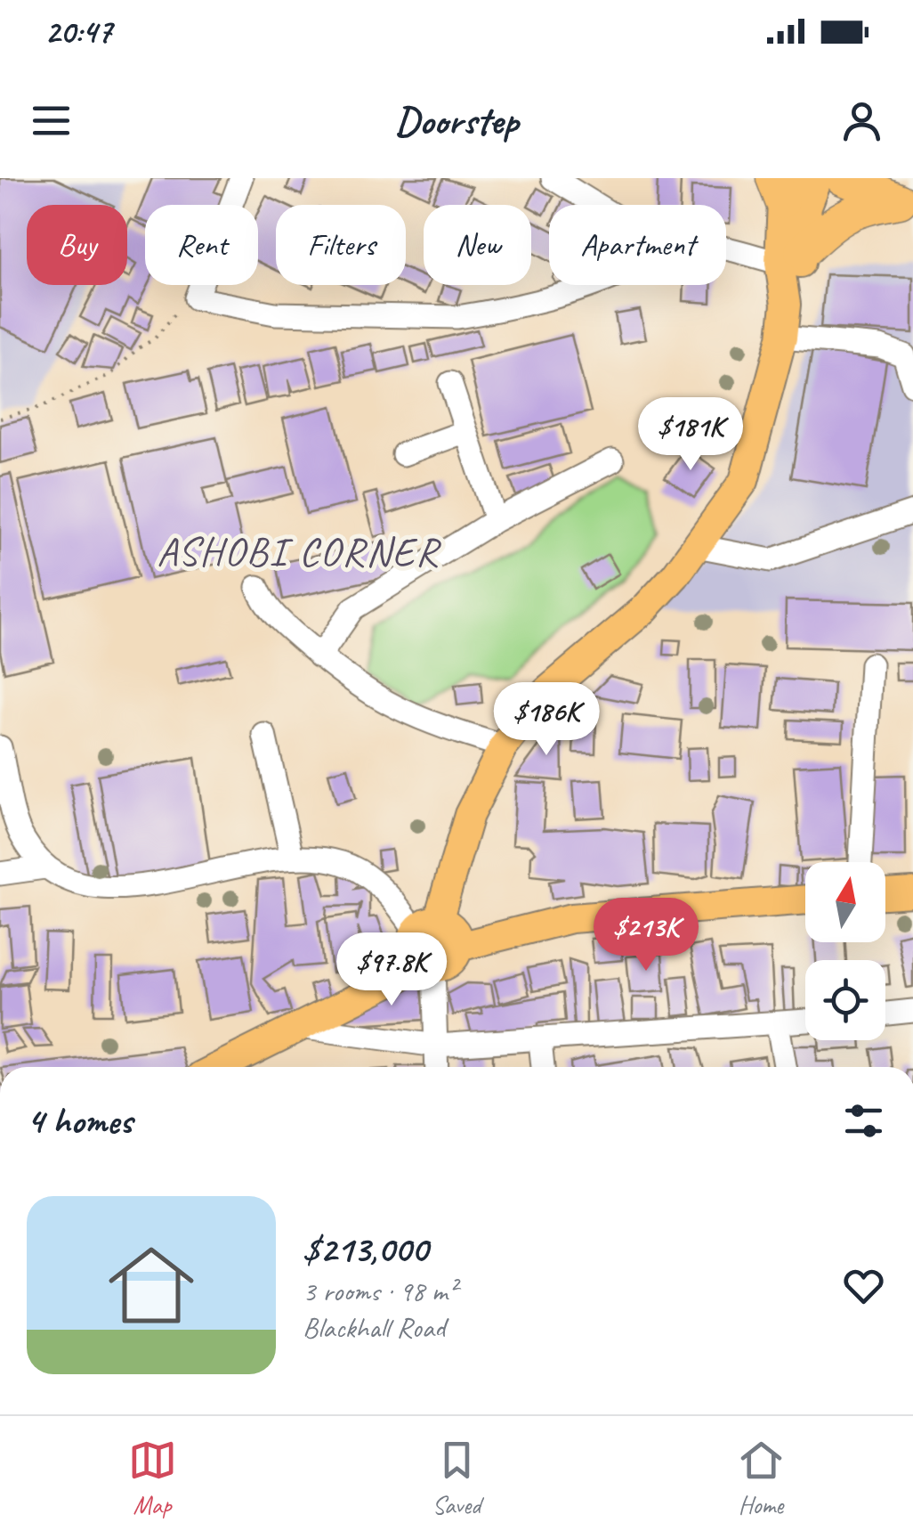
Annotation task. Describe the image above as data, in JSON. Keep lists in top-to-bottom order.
{
  "districts": ["ASHOBI CORNER"],
  "north": "top",
  "page": {
    "status": "20:47",
    "header": "Doorstep",
    "chip": [
      "Buy",
      "Rent",
      "Filters",
      "New",
      "Apartment"
    ],
    "price": [
      "$181K",
      "$186K",
      "$213K",
      "$97.8K"
    ],
    "heading": "4 homes",
    "list": [
      {
        "name": "$213,000",
        "note": "3 rooms · 98 m² · Blackhall Road"
      }
    ],
    "tabs": ["Map", "Saved", "Home"]
  }
}
